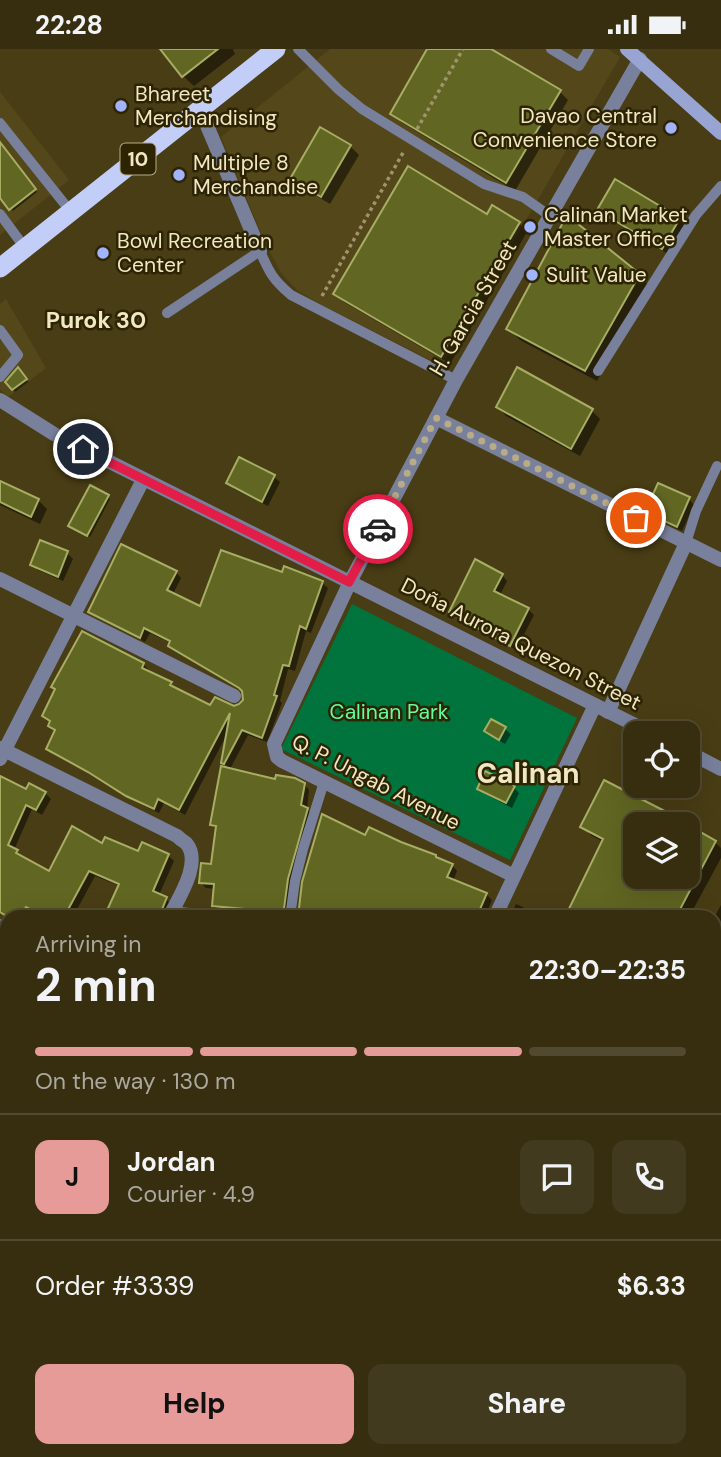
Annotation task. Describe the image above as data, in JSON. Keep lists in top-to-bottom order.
{
  "streets": {
    "highway": ["10"],
    "street": ["H. Garcia Street", "Doña Aurora Quezon Street", "Q. P. Ungab Avenue"]
  },
  "crossings": [
    ["H. Garcia Street", "Doña Aurora Quezon Street"],
    ["H. Garcia Street", "Q. P. Ungab Avenue"],
    ["Doña Aurora Quezon Street", "Q. P. Ungab Avenue"]
  ],
  "districts": ["Purok 30", "Calinan"],
  "parks": ["Calinan Park"],
  "places": [
    "Bhareet Merchandising",
    "Davao Central Convenience Store",
    "Multiple 8 Merchandise",
    "Calinan Market Master Office",
    "Bowl Recreation Center",
    "Sulit Value"
  ],
  "page": {
    "status": "22:28",
    "heading": ["2 min", "Arriving in", "22:30–22:35"],
    "panel": [
      "Jordan",
      "Courier · 4.9",
      "Order #3339",
      "$6.33"
    ],
    "bar": "On the way · 130 m",
    "round": "J",
    "buttons": ["Help", "Share"]
  }
}
